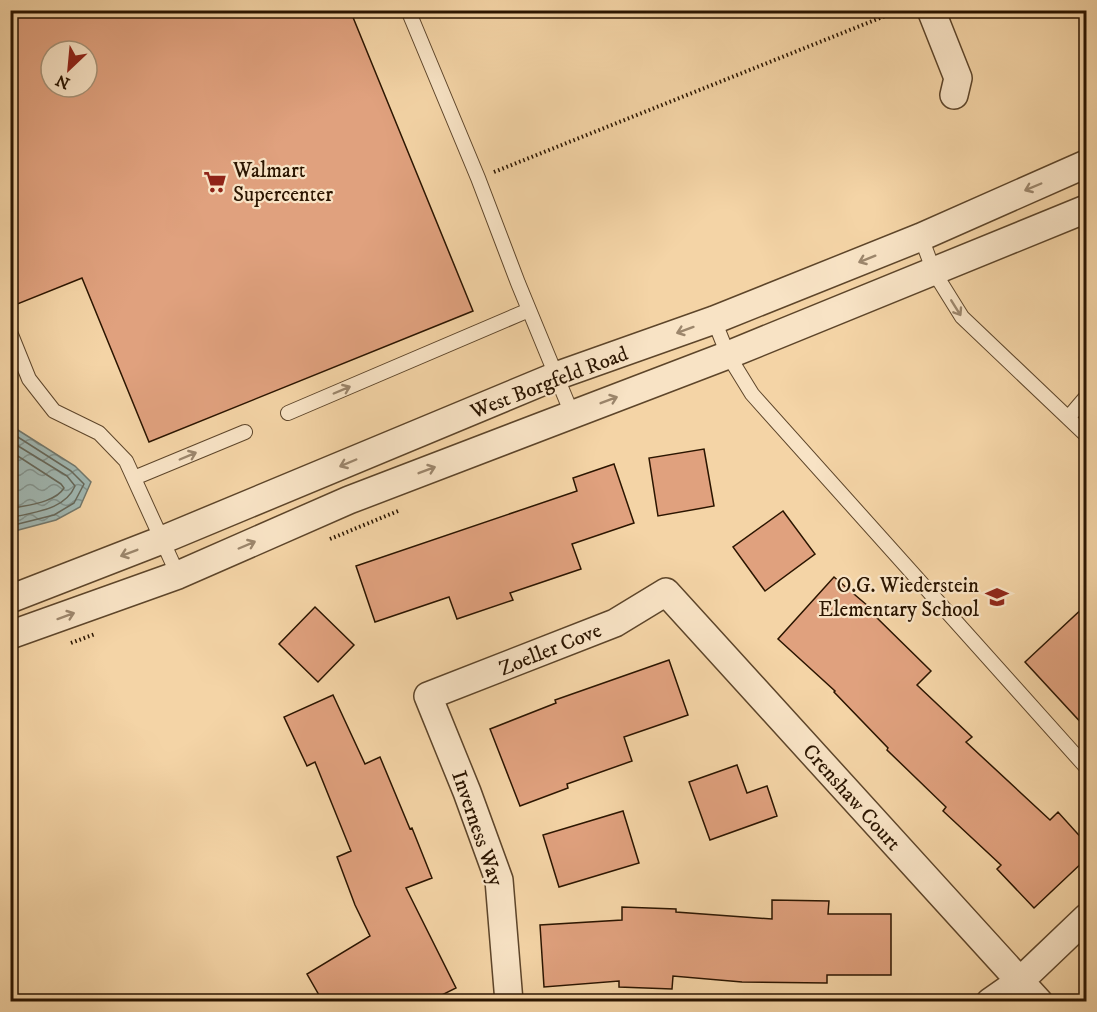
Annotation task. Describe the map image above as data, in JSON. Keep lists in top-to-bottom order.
{
  "streets": {
    "street": [
      "West Borgfeld Road",
      "Zoeller Cove",
      "Crenshaw Court",
      "Inverness Way"
    ]
  },
  "crossings": [
    ["Zoeller Cove", "Crenshaw Court"],
    ["Zoeller Cove", "Inverness Way"]
  ],
  "places": {
    "supermarket": ["Walmart Supercenter"],
    "school or university": ["O.G. Wiederstein Elementary School"]
  },
  "north": "bottom left"
}
